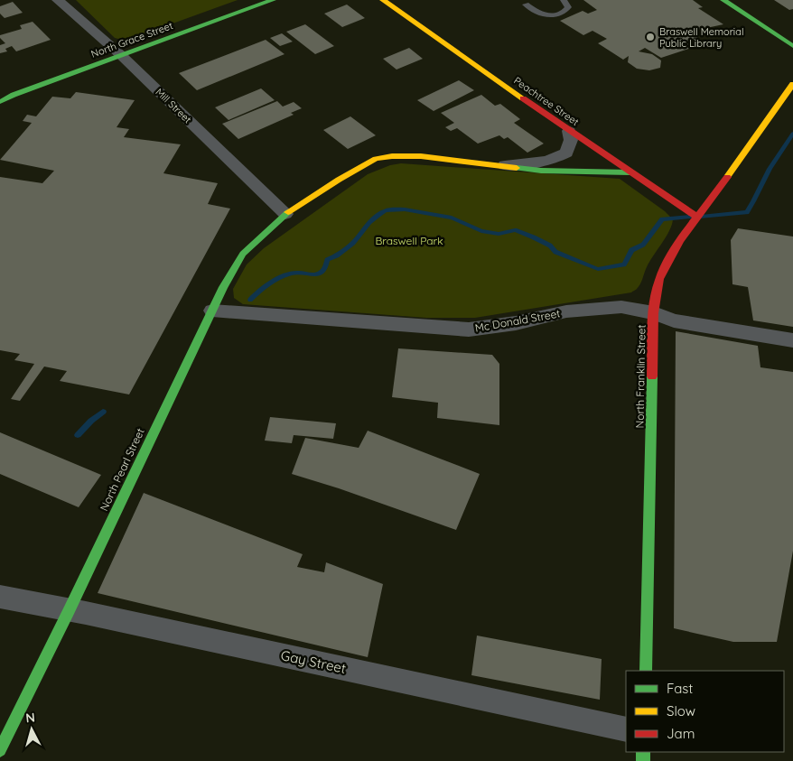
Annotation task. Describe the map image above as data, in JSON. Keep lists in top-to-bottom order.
{
  "streets": {
    "main road": [
      "North Grace Street",
      "Peachtree Street",
      "North Franklin Street",
      "North Pearl Street"
    ],
    "street": ["Mill Street", "Mc Donald Street", "Gay Street"]
  },
  "crossings": [
    ["North Grace Street", "Mill Street"],
    ["Peachtree Street", "North Franklin Street"],
    ["Peachtree Street", "North Pearl Street"],
    ["Mill Street", "North Pearl Street"],
    ["Mc Donald Street", "North Franklin Street"],
    ["Mc Donald Street", "North Pearl Street"],
    ["North Pearl Street", "Gay Street"]
  ],
  "parks": ["Braswell Park"],
  "places": ["Braswell Memorial Public Library"],
  "legend": ["Fast", "Slow", "Jam"],
  "north": "top"
}
